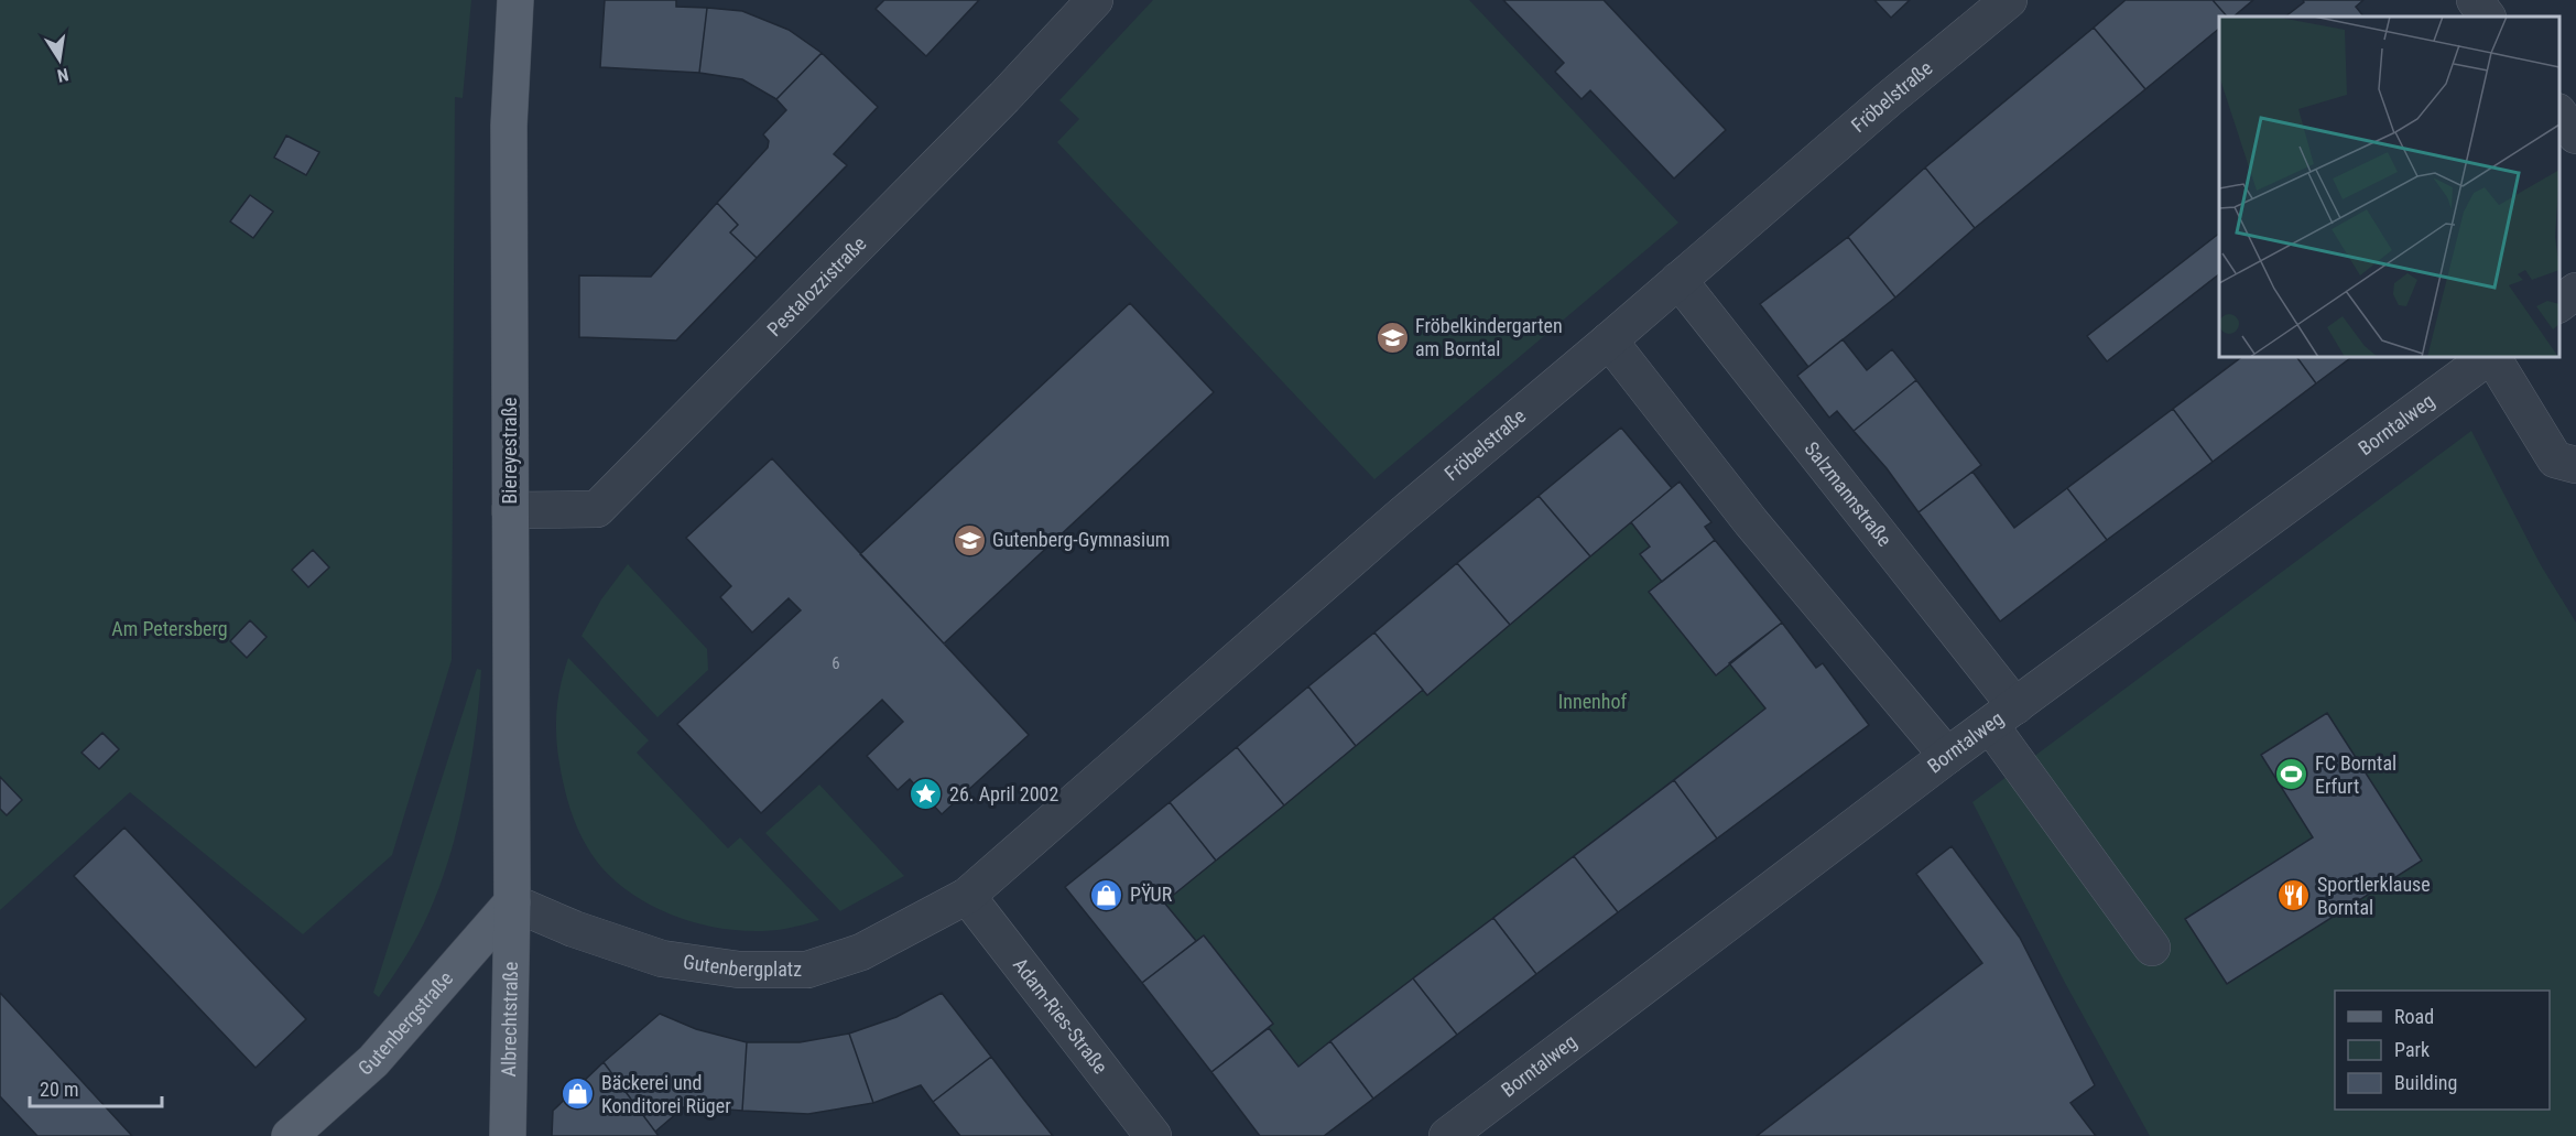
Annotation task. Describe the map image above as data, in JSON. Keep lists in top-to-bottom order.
{
  "streets": {
    "main road": ["Biereyestraße", "Albrechtstraße", "Gutenbergstraße"],
    "street": [
      "Fröbelstraße",
      "Pestalozzistraße",
      "Borntalweg",
      "Salzmannstraße",
      "Gutenbergplatz",
      "Adam-Ries-Straße"
    ]
  },
  "crossings": [
    ["Fröbelstraße", "Salzmannstraße"],
    ["Fröbelstraße", "Gutenbergplatz"],
    ["Fröbelstraße", "Adam-Ries-Straße"],
    ["Pestalozzistraße", "Biereyestraße"],
    ["Borntalweg", "Salzmannstraße"],
    ["Biereyestraße", "Gutenbergplatz"],
    ["Biereyestraße", "Albrechtstraße"],
    ["Biereyestraße", "Gutenbergstraße"],
    ["Gutenbergplatz", "Adam-Ries-Straße"],
    ["Gutenbergplatz", "Albrechtstraße"],
    ["Gutenbergplatz", "Gutenbergstraße"],
    ["Albrechtstraße", "Gutenbergstraße"]
  ],
  "parks": ["Am Petersberg", "Innenhof"],
  "places": {
    "school or university": ["Fröbelkindergarten am Borntal", "Gutenberg-Gymnasium"],
    "sports": ["FC Borntal Erfurt"],
    "place": ["26. April 2002"],
    "shop": ["PŸUR", "Bäckerei und Konditorei Rüger"],
    "restaurant": ["Sportlerklause Borntal"]
  },
  "house_numbers": ["6"],
  "legend": ["Road", "Park", "Building"],
  "scale_bar": "20 m",
  "north": "bottom"
}
